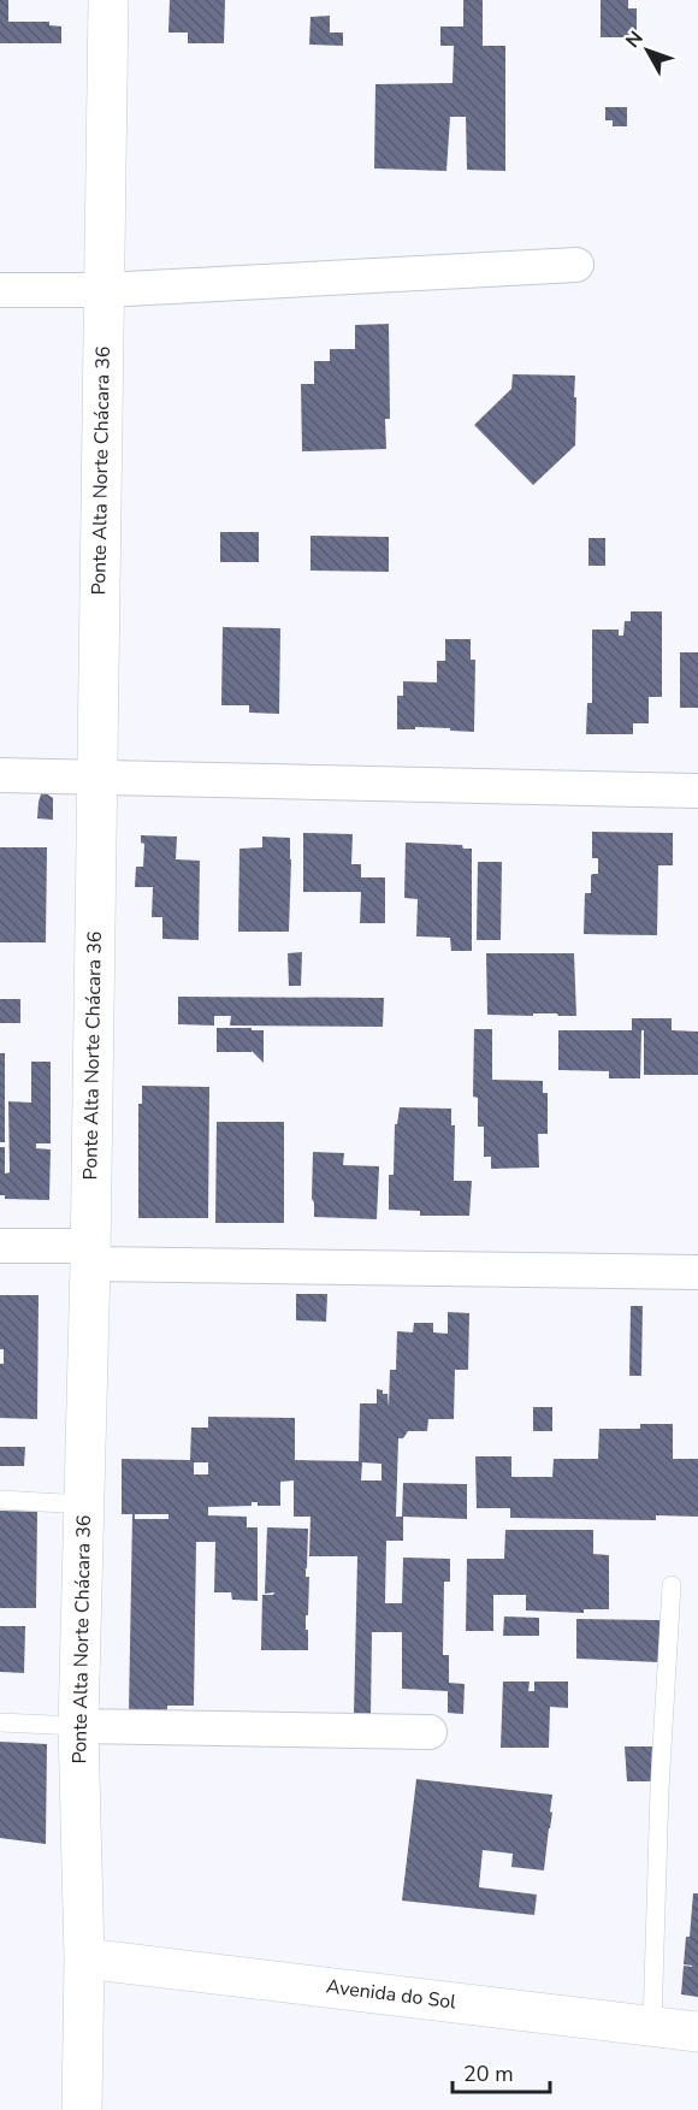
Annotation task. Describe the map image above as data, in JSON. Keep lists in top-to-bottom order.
{
  "streets": {
    "street": ["Ponte Alta Norte Chácara 36", "Avenida do Sol"]
  },
  "crossings": [
    ["Ponte Alta Norte Chácara 36", "Avenida do Sol"]
  ],
  "scale_bar": "20 m",
  "north": "top left"
}
